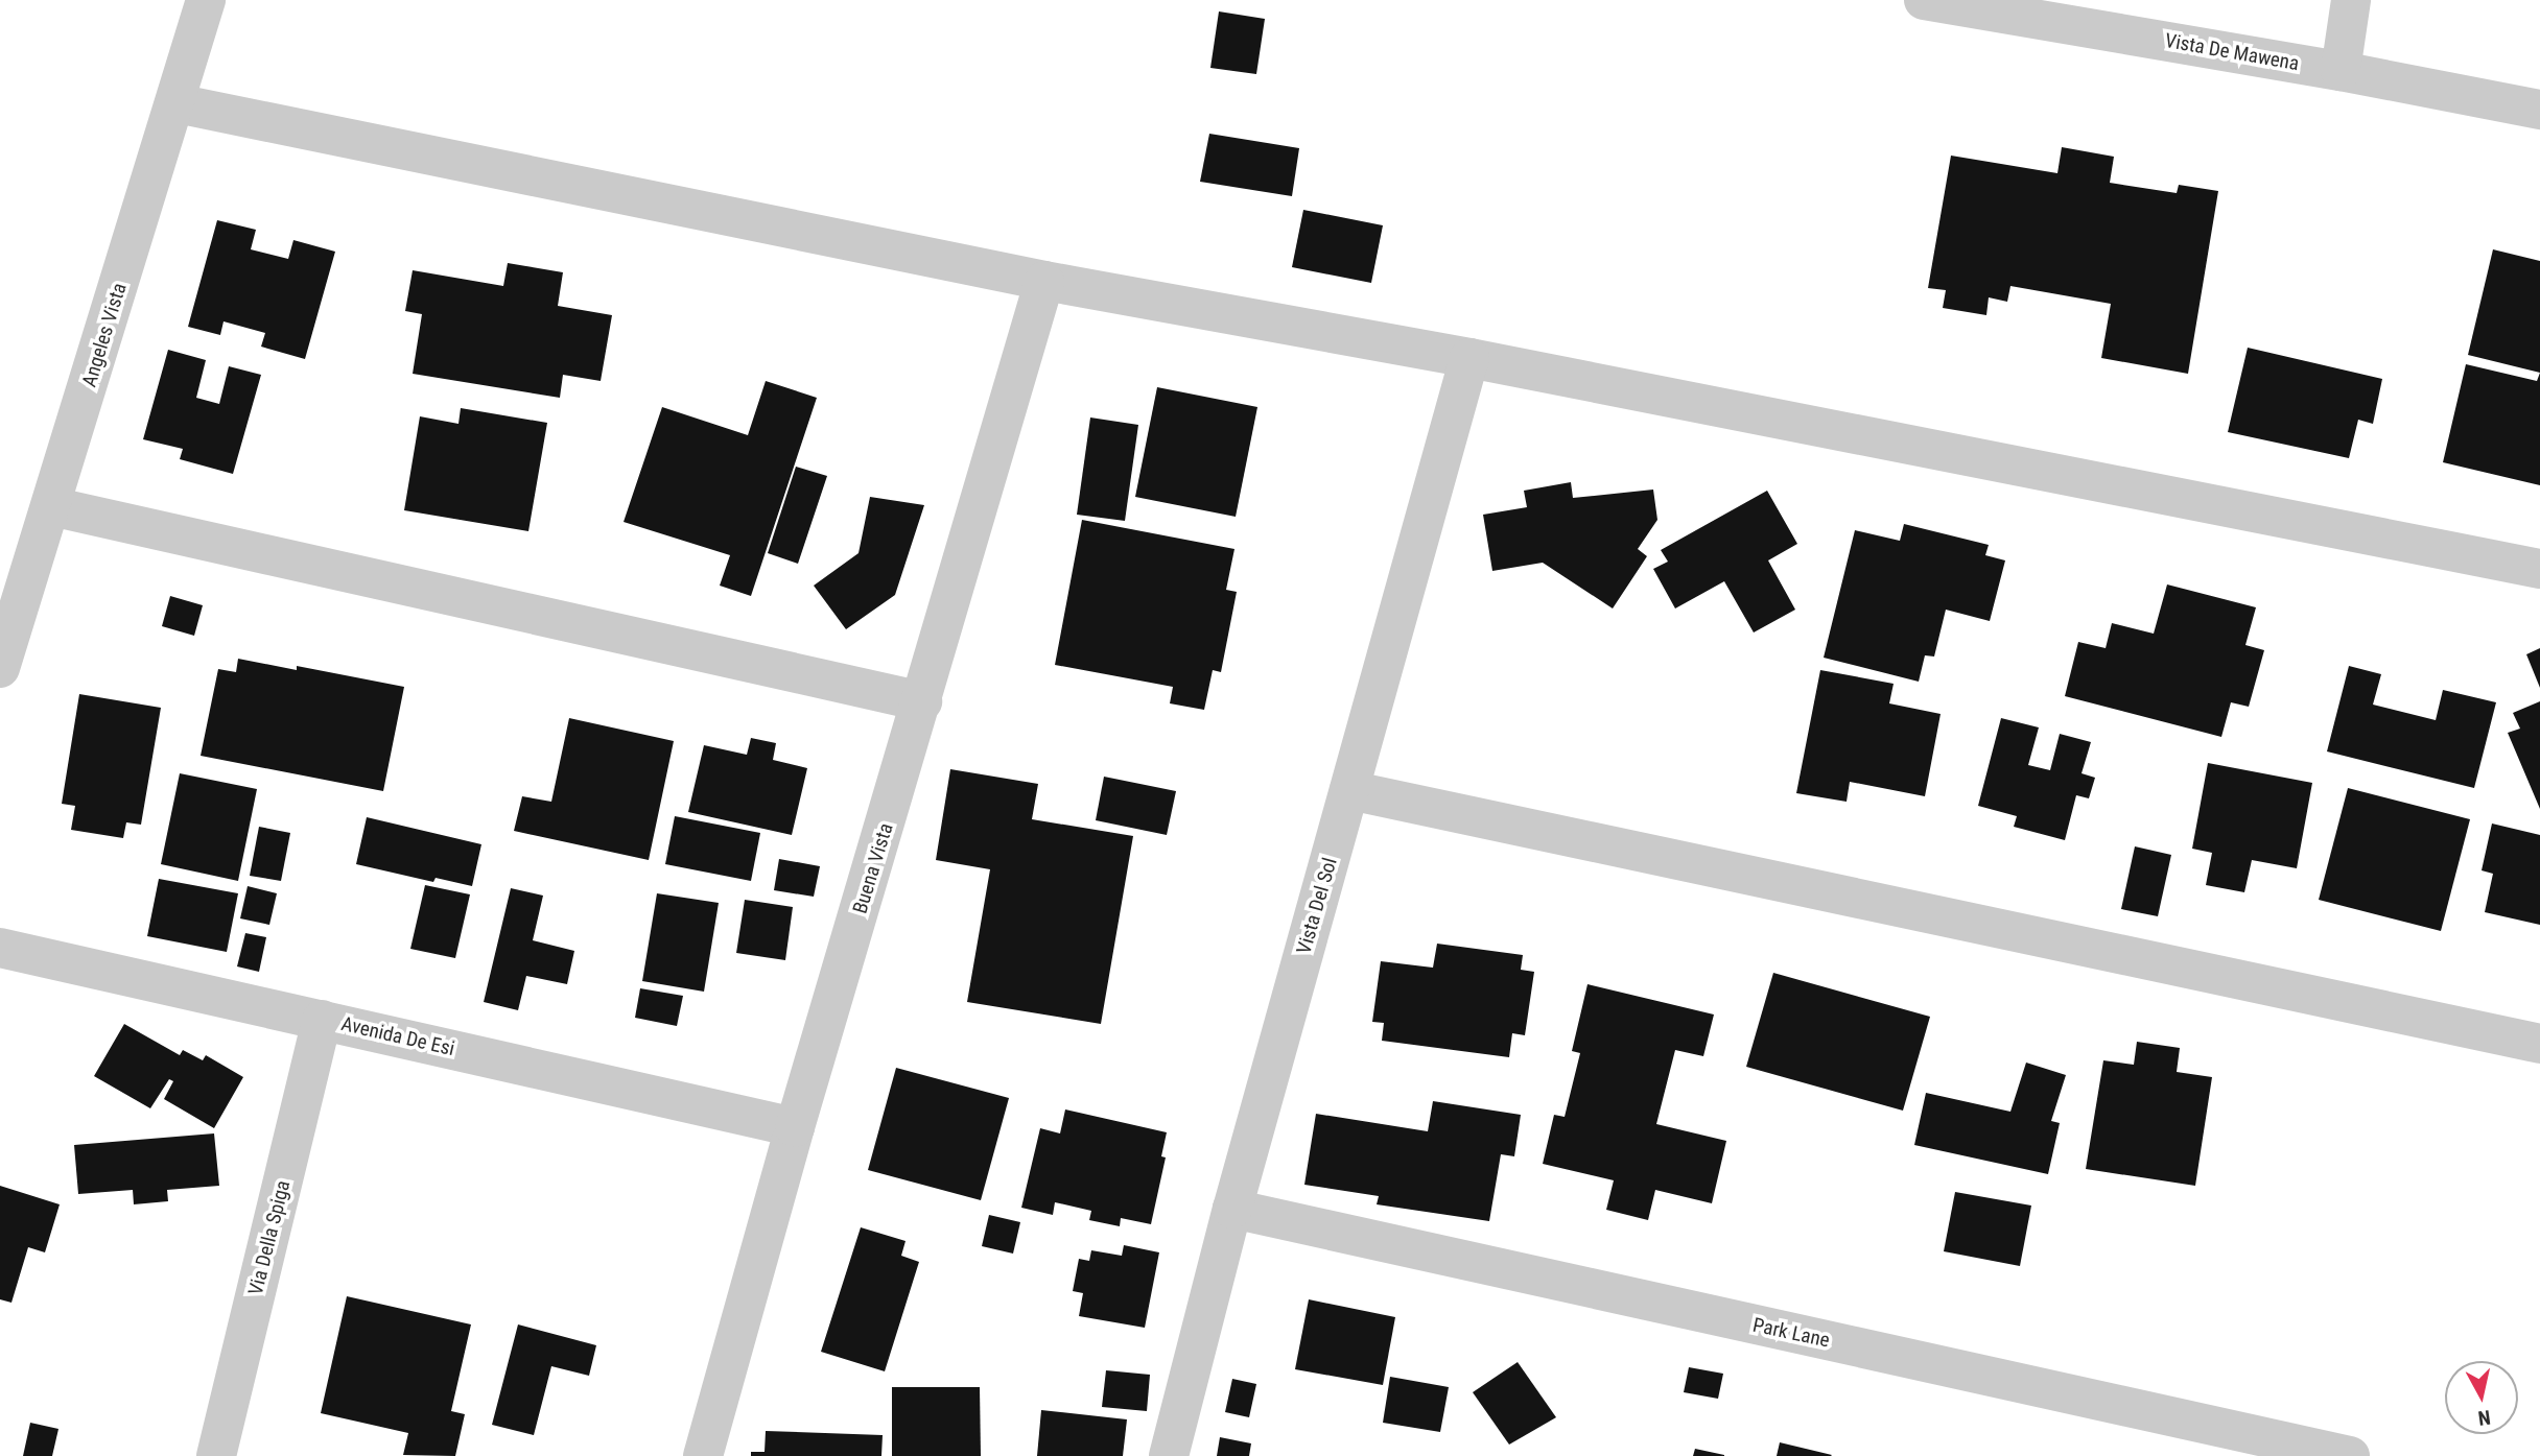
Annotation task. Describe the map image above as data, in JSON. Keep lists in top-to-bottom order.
{
  "streets": {
    "street": [
      "Vista De Mawena",
      "Angeles Vista",
      "Buena Vista",
      "Vista Del Sol",
      "Avenida De Esi",
      "Via Della Spiga",
      "Park Lane"
    ]
  },
  "crossings": [
    ["Buena Vista", "Avenida De Esi"],
    ["Vista Del Sol", "Park Lane"],
    ["Avenida De Esi", "Via Della Spiga"]
  ],
  "north": "bottom"
}
